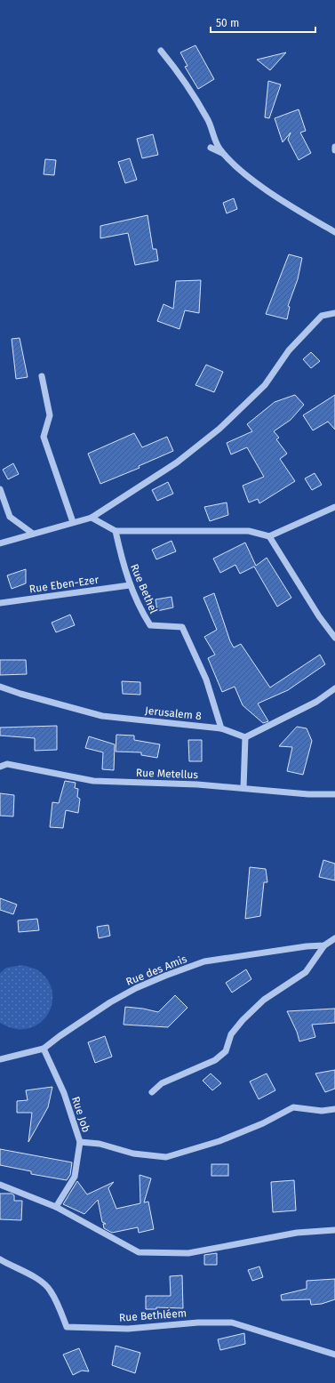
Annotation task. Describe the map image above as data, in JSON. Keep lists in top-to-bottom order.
{
  "streets": {
    "street": [
      "Rue Eben-Ezer",
      "Rue Bethel",
      "Jerusalem 8",
      "Rue Metellus",
      "Rue des Amis",
      "Rue Job",
      "Rue Bethléem"
    ]
  },
  "crossings": [
    ["Rue Eben-Ezer", "Rue Bethel"],
    ["Rue Bethel", "Jerusalem 8"],
    ["Rue des Amis", "Rue Job"]
  ],
  "scale_bar": "50 m"
}
